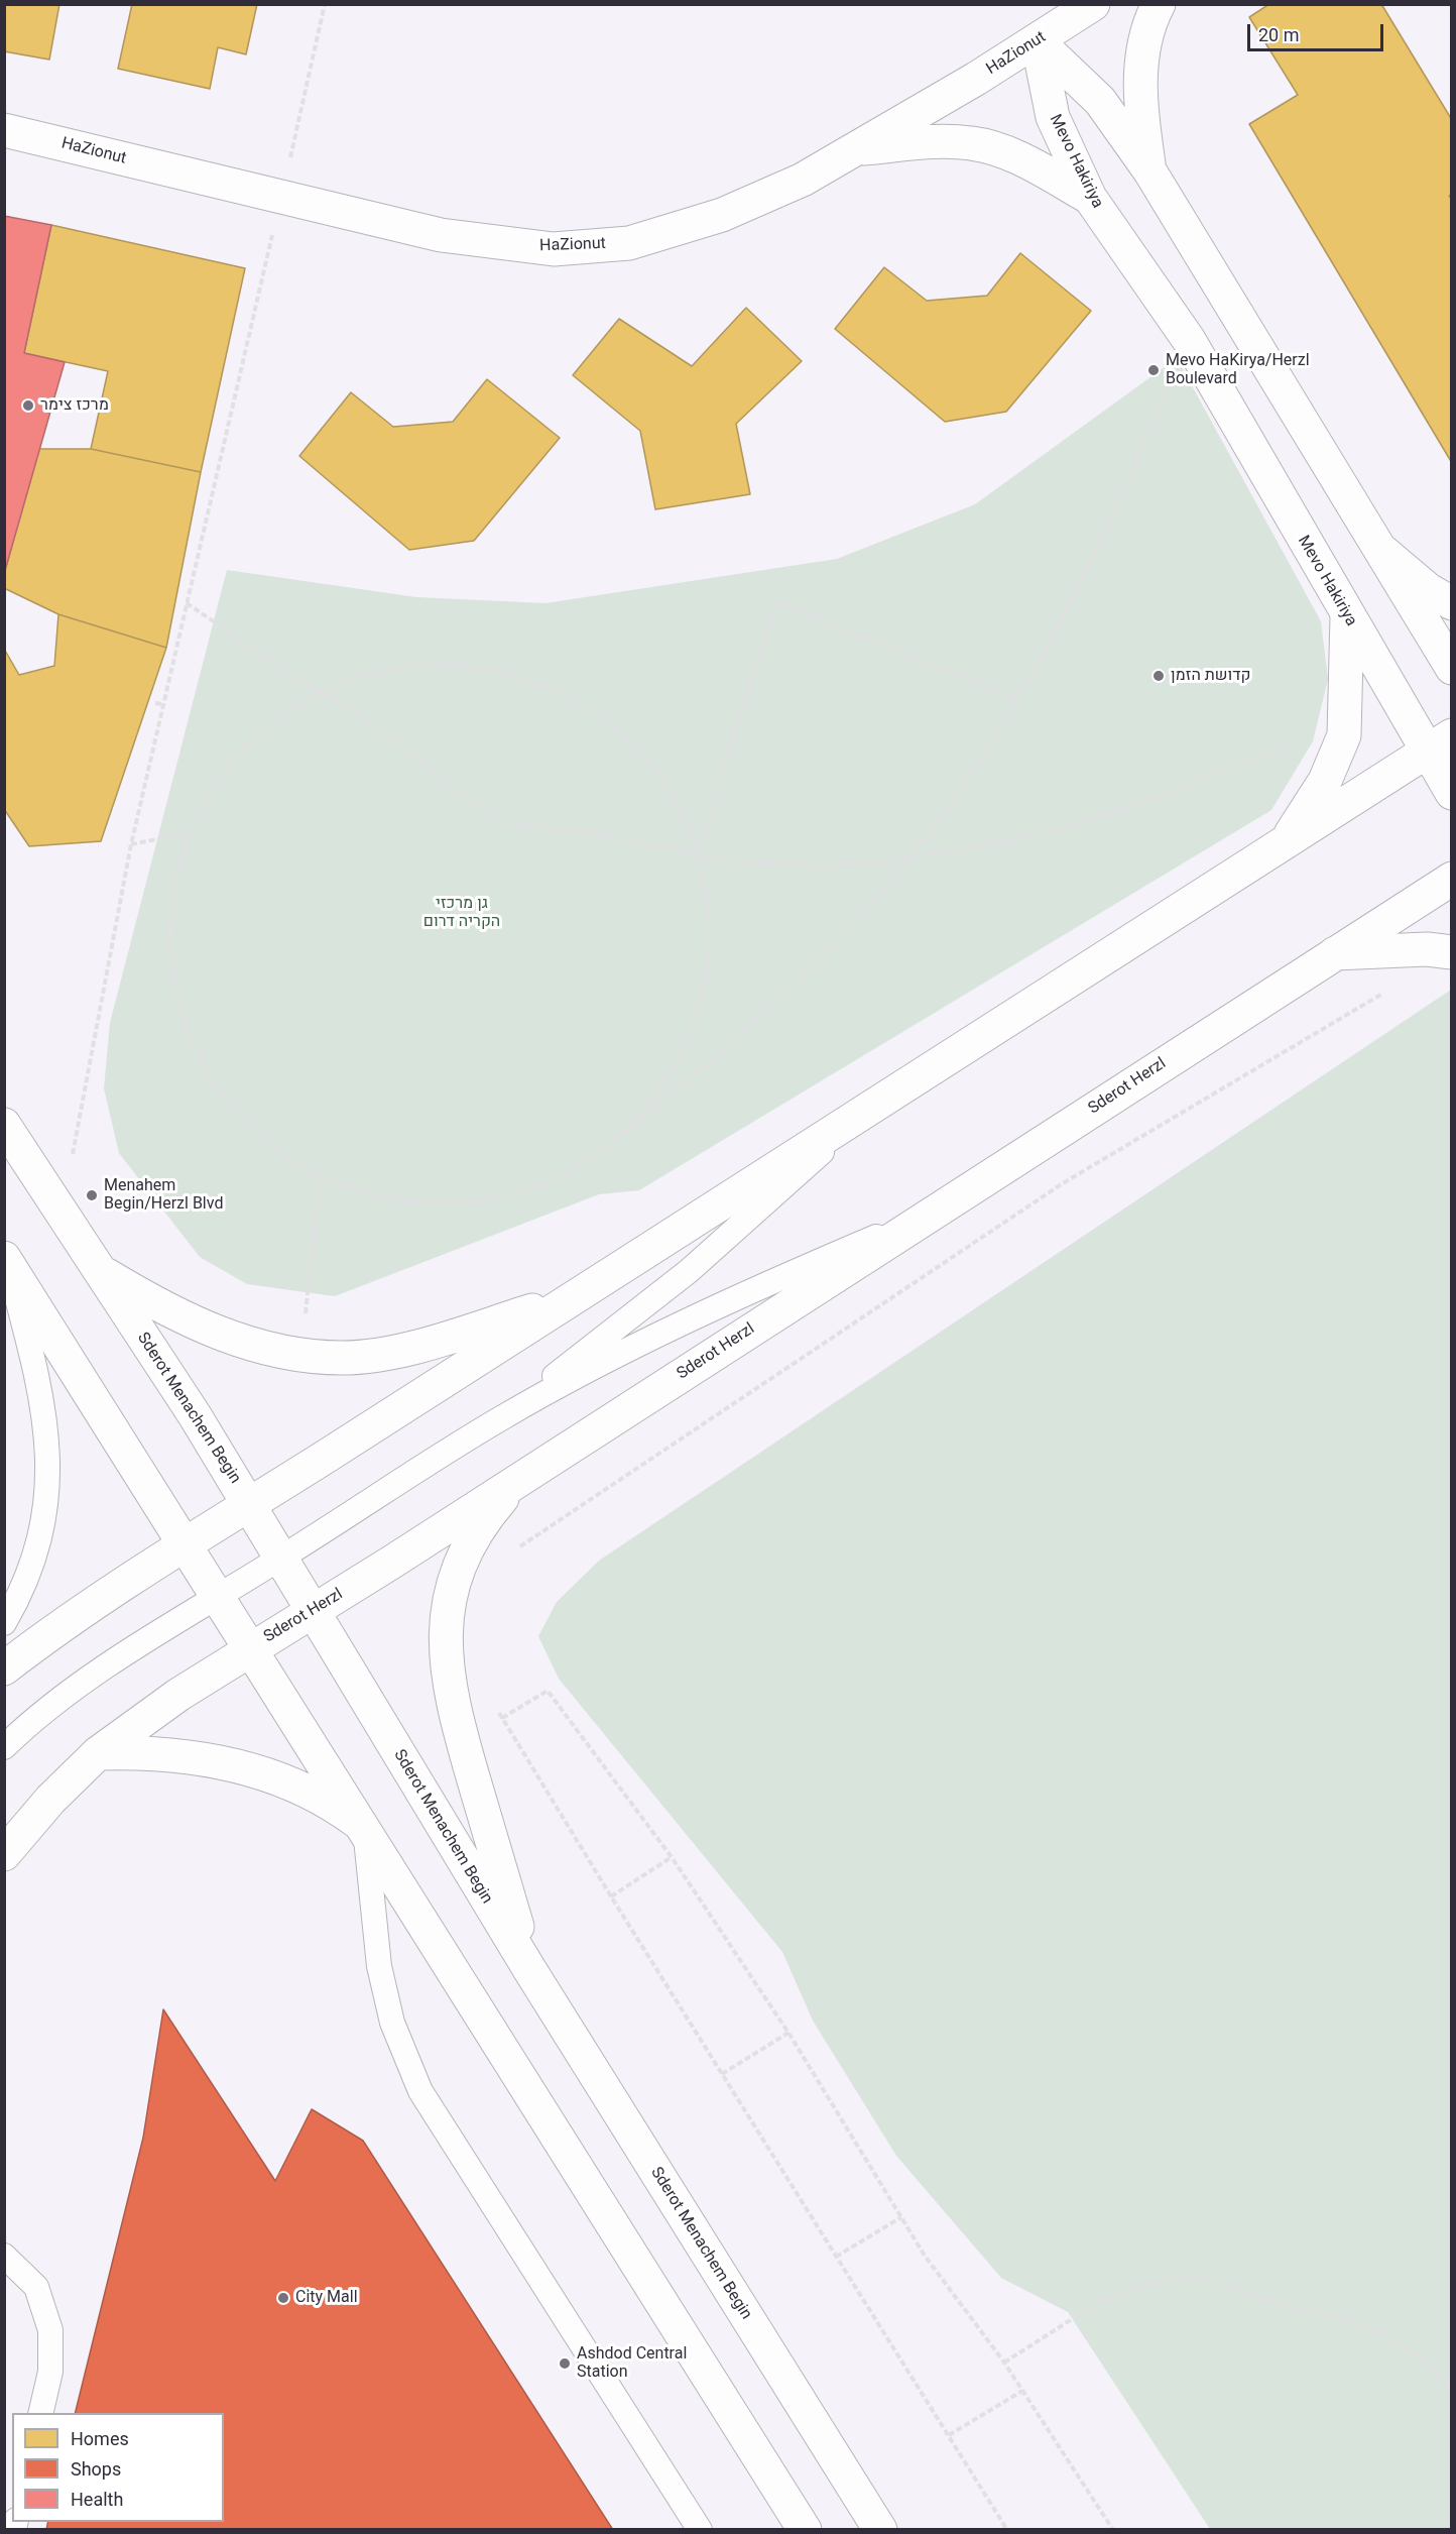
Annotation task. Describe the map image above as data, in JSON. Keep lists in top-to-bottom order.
{
  "streets": {
    "main road": [
      "HaZionut",
      "Mevo Hakiriya",
      "Sderot Herzl",
      "Sderot Menachem Begin"
    ]
  },
  "crossings": [
    ["HaZionut", "Mevo Hakiriya"],
    ["Sderot Herzl", "Sderot Menachem Begin"]
  ],
  "parks": ["גן מרכזי הקריה דרום"],
  "places": [
    "Mevo HaKirya/Herzl Boulevard",
    "מרכז צימר",
    "קדושת הזמן",
    "Menahem Begin/Herzl Blvd",
    "City Mall",
    "Ashdod Central Station"
  ],
  "legend": ["Homes", "Shops", "Health"],
  "scale_bar": "20 m"
}
